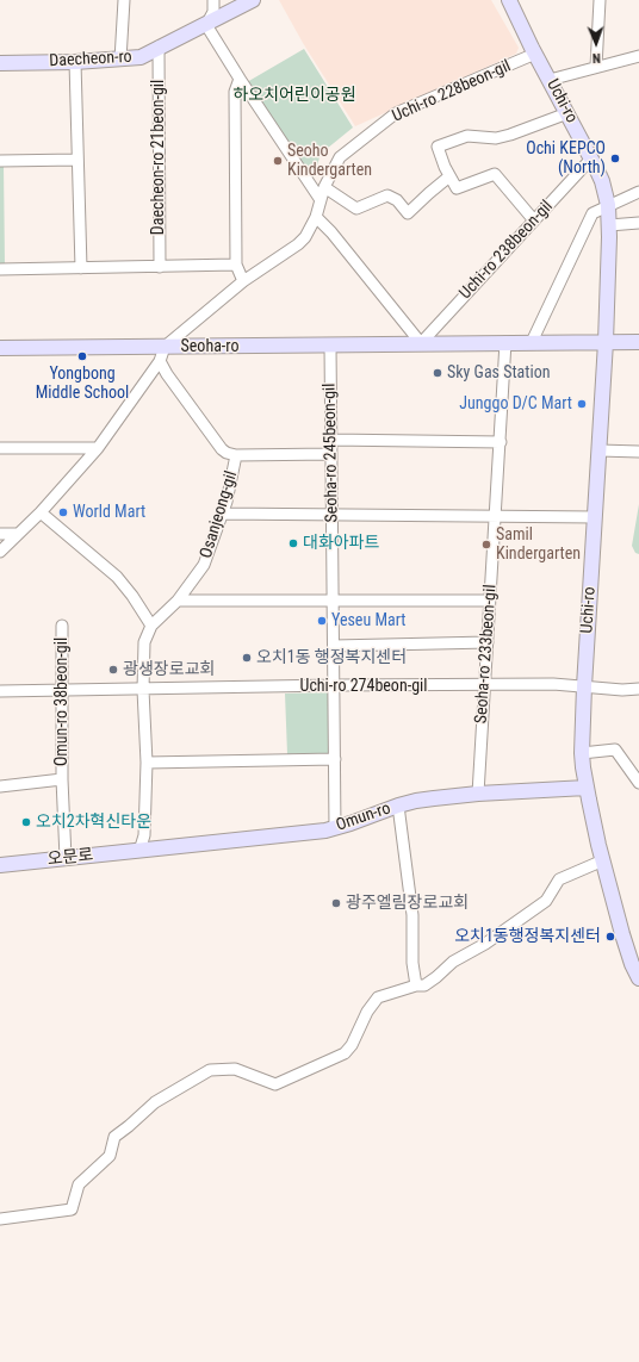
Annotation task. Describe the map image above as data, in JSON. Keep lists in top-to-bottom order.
{
  "streets": {
    "main road": [
      "Daecheon-ro",
      "Uchi-ro",
      "Seoha-ro",
      "Omun-ro",
      "오문로"
    ],
    "street": [
      "Uchi-ro 228beon-gil",
      "Daecheon-ro 21beon-gil",
      "Uchi-ro 238beon-gil",
      "Seoha-ro 245beon-gil",
      "Osanjeong-gil",
      "Seoha-ro 233beon-gil",
      "Uchi-ro 274beon-gil",
      "Omun-ro 38beon-gil"
    ]
  },
  "crossings": [
    ["Daecheon-ro", "Daecheon-ro 21beon-gil"],
    ["Uchi-ro 228beon-gil", "Uchi-ro"],
    ["Uchi-ro 228beon-gil", "Seoha-ro"],
    ["Uchi-ro", "Uchi-ro 238beon-gil"],
    ["Uchi-ro", "Seoha-ro"],
    ["Uchi-ro", "Uchi-ro 274beon-gil"],
    ["Uchi-ro", "Omun-ro"],
    ["Uchi-ro 238beon-gil", "Seoha-ro"],
    ["Seoha-ro", "Seoha-ro 245beon-gil"],
    ["Seoha-ro", "Seoha-ro 233beon-gil"],
    ["Seoha-ro 245beon-gil", "Uchi-ro 274beon-gil"],
    ["Seoha-ro 245beon-gil", "Omun-ro"],
    ["Osanjeong-gil", "Uchi-ro 274beon-gil"],
    ["Osanjeong-gil", "Omun-ro"],
    ["Osanjeong-gil", "오문로"],
    ["Seoha-ro 233beon-gil", "Uchi-ro 274beon-gil"],
    ["Seoha-ro 233beon-gil", "Omun-ro"],
    ["Uchi-ro 274beon-gil", "Omun-ro 38beon-gil"],
    ["Omun-ro 38beon-gil", "오문로"],
    ["Omun-ro", "오문로"]
  ],
  "parks": ["하오치어린이공원"],
  "places": [
    "Ochi KEPCO (North)",
    "Seoho Kindergarten",
    "Yongbong Middle School",
    "Sky Gas Station",
    "Junggo D/C Mart",
    "World Mart",
    "대화아파트",
    "Samil Kindergarten",
    "Yeseu Mart",
    "오치1동 행정복지센터",
    "광생장로교회",
    "오치2차혁신타운",
    "광주엘림장로교회",
    "오치1동행정복지센터"
  ],
  "north": "bottom"
}
